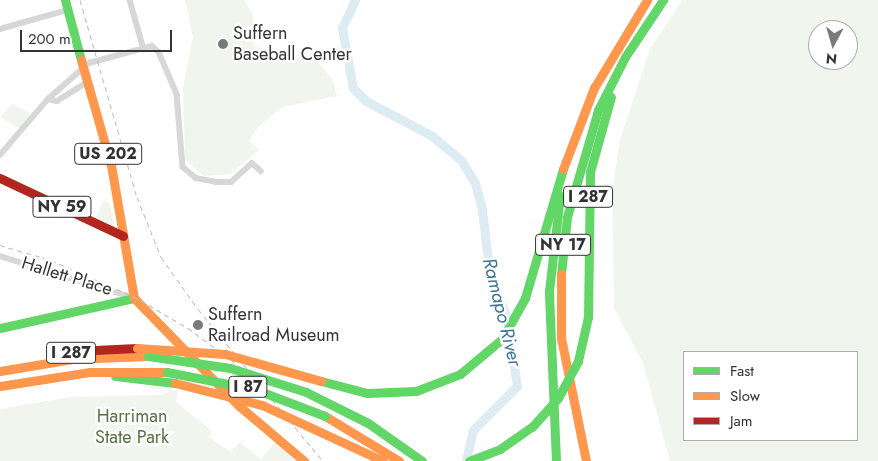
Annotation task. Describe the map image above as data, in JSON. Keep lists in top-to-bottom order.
{
  "streets": {
    "main road": [
      "US 202",
      "I 287",
      "NY 59",
      "NY 17",
      "I 87"
    ],
    "street": ["Hallett Place"]
  },
  "crossings": [
    ["US 202", "NY 59"],
    ["US 202", "Hallett Place"],
    ["I 287", "NY 17"],
    ["I 287", "I 87"]
  ],
  "water": ["Ramapo River"],
  "parks": ["Harriman State Park"],
  "places": ["Suffern Baseball Center", "Suffern Railroad Museum"],
  "legend": ["Fast", "Slow", "Jam"],
  "scale_bar": "200 m",
  "north": "bottom"
}
